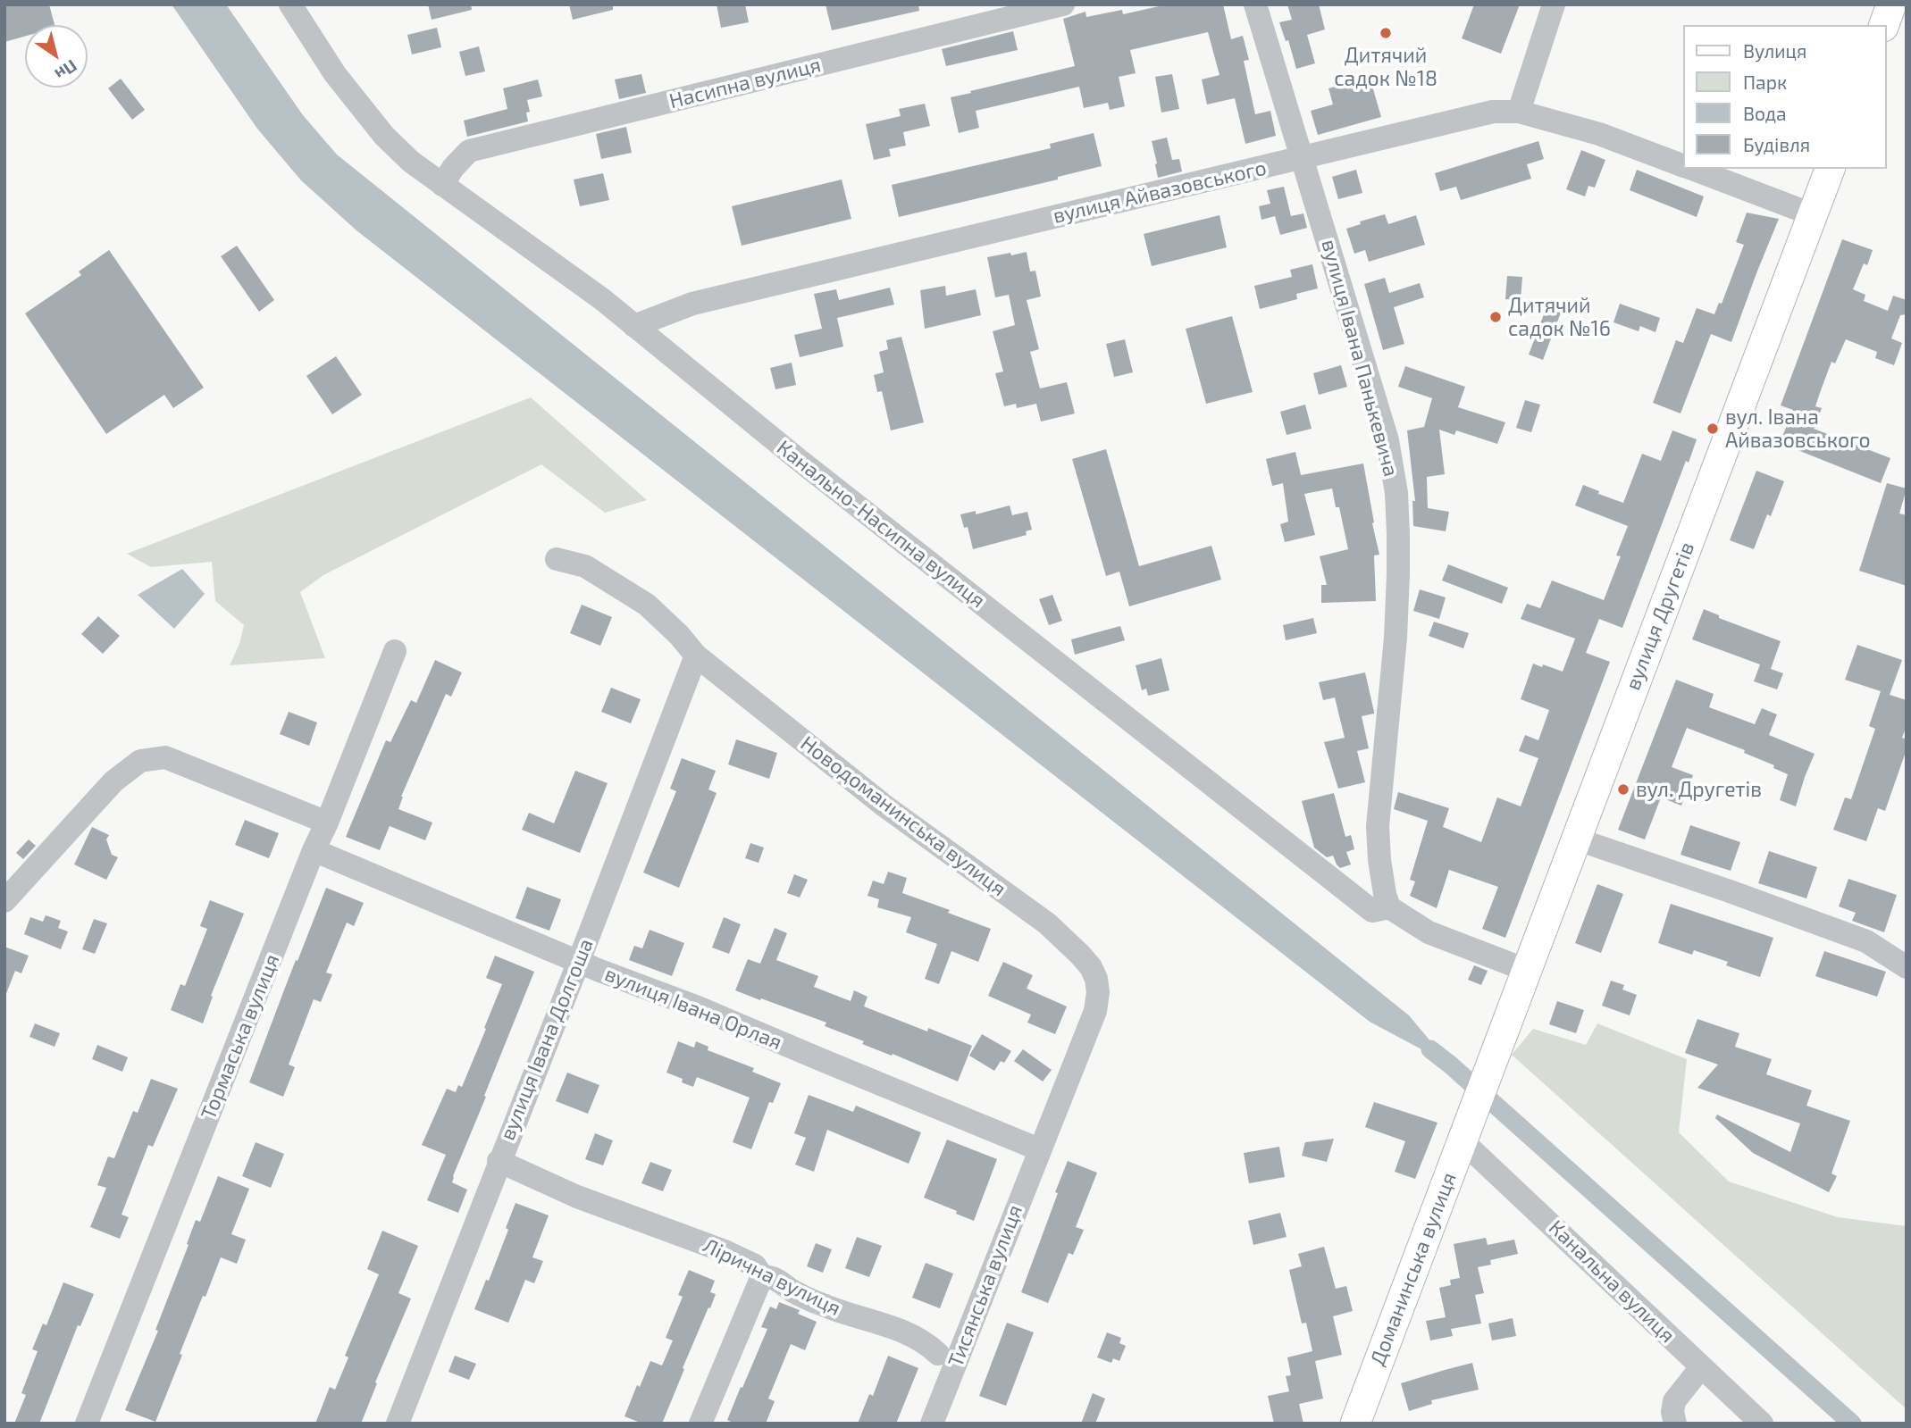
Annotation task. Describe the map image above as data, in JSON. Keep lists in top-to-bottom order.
{
  "streets": {
    "main road": ["вулиця Другетів", "Доманинська вулиця"],
    "street": [
      "Насипна вулиця",
      "вулиця Айвазовського",
      "вулиця Івана Панькевича",
      "Канально-Насипна вулиця",
      "Новодоманинська вулиця",
      "вулиця Івана Орлая",
      "Тормаська вулиця",
      "вулиця Івана Долгоша",
      "Лірична вулиця",
      "Канальна вулиця",
      "Тисянська вулиця"
    ]
  },
  "crossings": [
    ["Насипна вулиця", "Канально-Насипна вулиця"],
    ["вулиця Айвазовського", "вулиця Івана Панькевича"],
    ["вулиця Айвазовського", "Канально-Насипна вулиця"],
    ["вулиця Айвазовського", "вулиця Другетів"],
    ["вулиця Івана Панькевича", "Канально-Насипна вулиця"],
    ["Канально-Насипна вулиця", "вулиця Другетів"],
    ["вулиця Другетів", "Доманинська вулиця"],
    ["Новодоманинська вулиця", "вулиця Івана Орлая"],
    ["Новодоманинська вулиця", "вулиця Івана Долгоша"],
    ["Новодоманинська вулиця", "Тисянська вулиця"],
    ["вулиця Івана Орлая", "Тормаська вулиця"],
    ["вулиця Івана Орлая", "вулиця Івана Долгоша"],
    ["вулиця Івана Орлая", "Тисянська вулиця"],
    ["вулиця Івана Долгоша", "Лірична вулиця"],
    ["Доманинська вулиця", "Канальна вулиця"]
  ],
  "places": [
    "Дитячий садок №18",
    "Дитячий садок №16",
    "вул. Івана Айвазовського",
    "вул. Другетів"
  ],
  "legend": [
    "Вулиця",
    "Парк",
    "Вода",
    "Будівля"
  ],
  "north": "bottom right"
}
